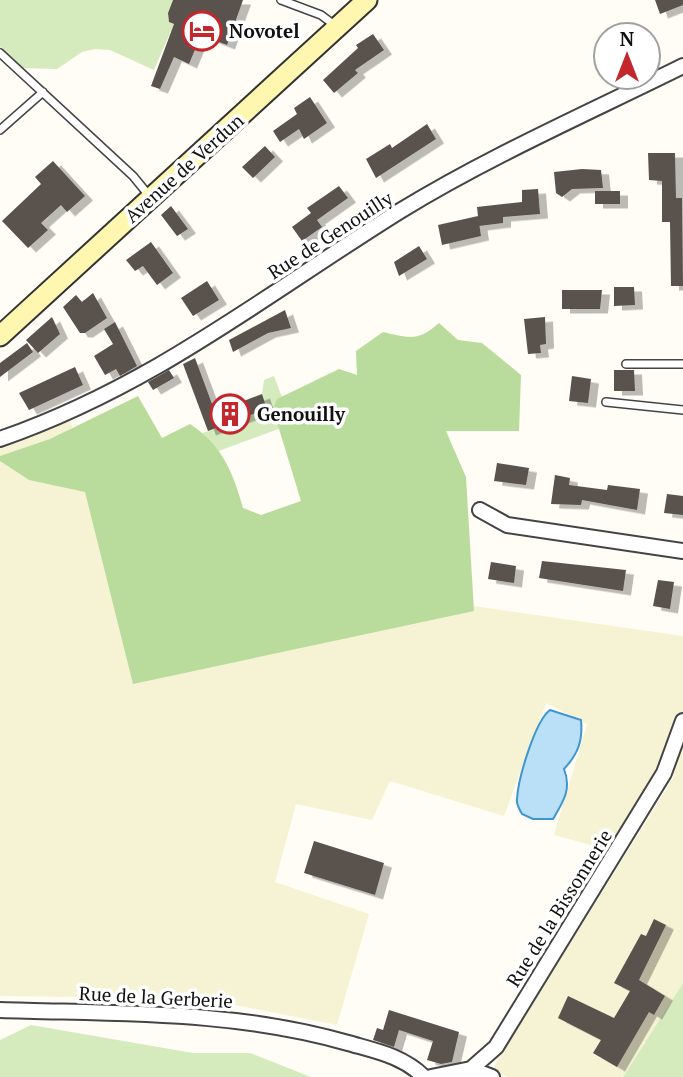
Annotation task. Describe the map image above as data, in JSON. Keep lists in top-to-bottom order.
{
  "streets": {
    "main road": ["Avenue de Verdun"],
    "street": ["Rue de Genouilly", "Rue de la Bissonnerie", "Rue de la Gerberie"]
  },
  "places": {
    "hotel": ["Novotel"],
    "building": ["Genouilly"]
  },
  "north": "top"
}
